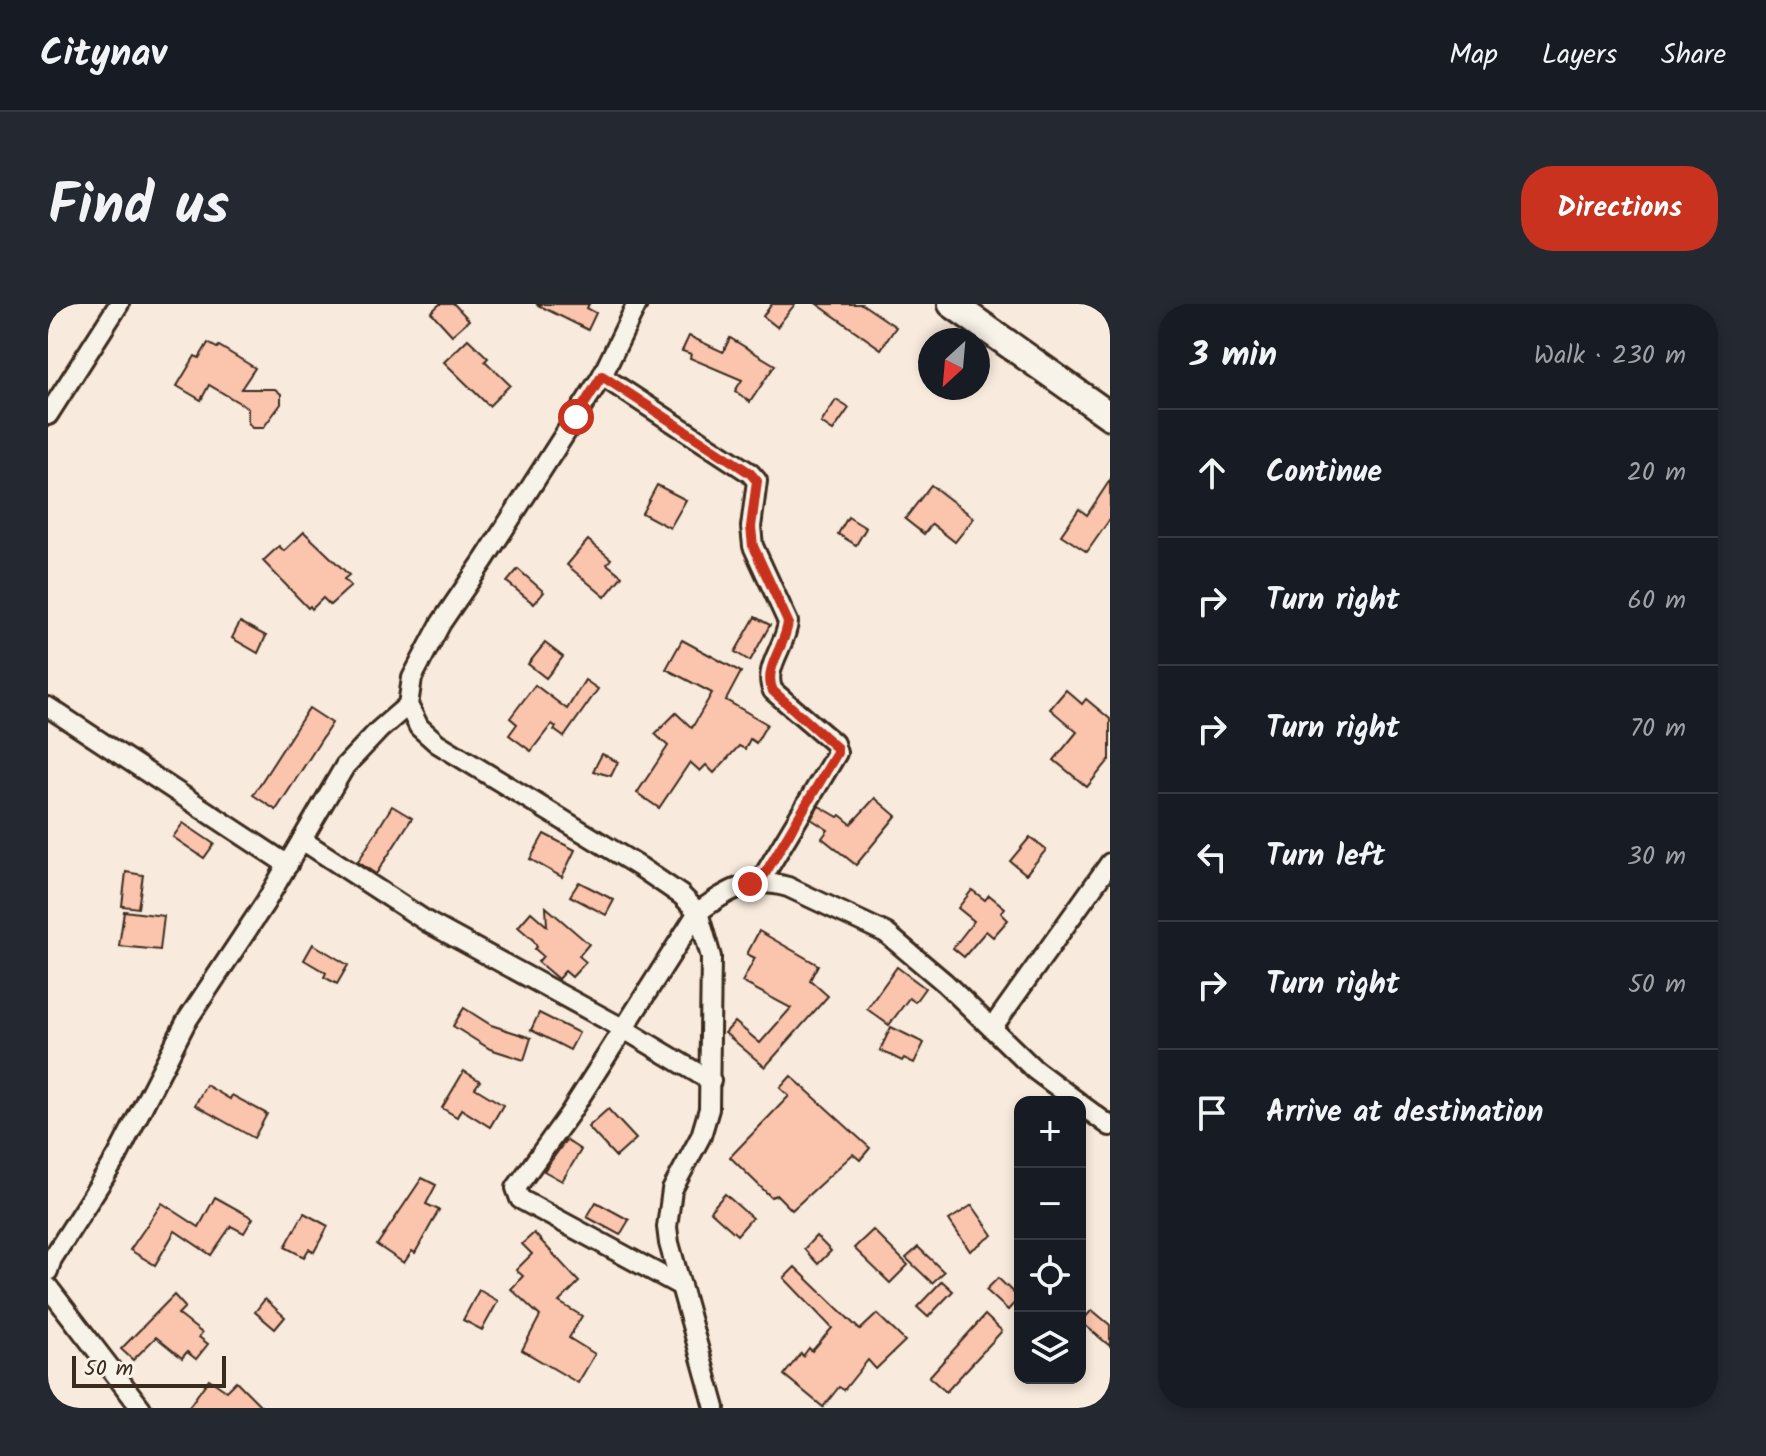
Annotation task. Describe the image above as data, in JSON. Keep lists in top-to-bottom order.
{
  "scale_bar": "50 m",
  "north": "bottom left",
  "page": {
    "header": "Citynav",
    "nav": ["Map", "Layers", "Share"],
    "title": "Find us",
    "buttons": "Directions",
    "heading": ["3 min", "Walk · 230 m"],
    "list": [
      ["Continue", "20 m"],
      ["Turn right", "60 m"],
      ["Turn right", "70 m"],
      ["Turn left", "30 m"],
      ["Turn right", "50 m"],
      "Arrive at destination"
    ],
    "map_buttons": ["+", "−"],
    "scale": "50 m"
  }
}
